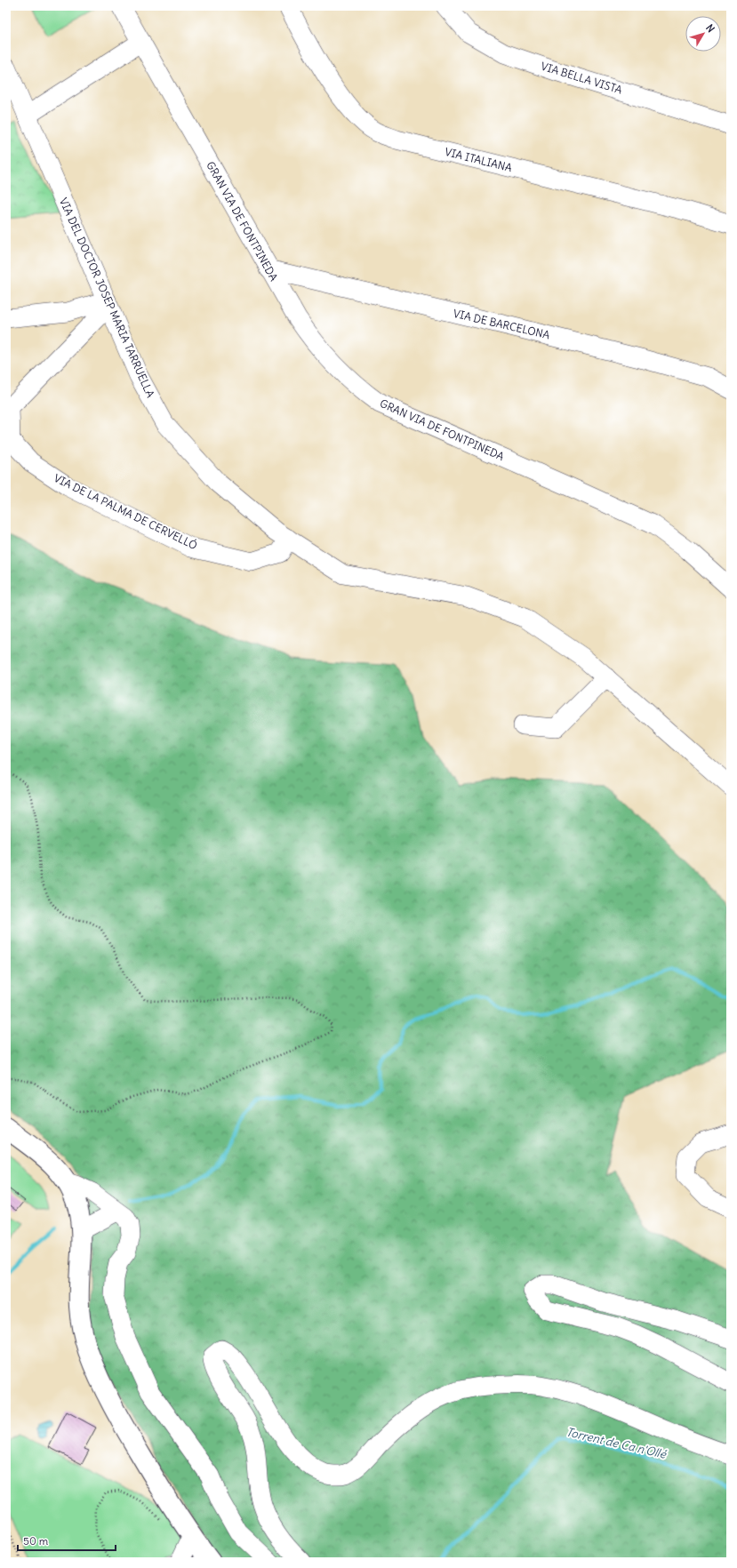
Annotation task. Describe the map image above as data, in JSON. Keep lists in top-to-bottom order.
{
  "streets": {
    "street": [
      "VIA BELLA VISTA",
      "VIA ITALIANA",
      "GRAN VIA DE FONTPINEDA",
      "VIA DEL DOCTOR JOSEP MARIA TARRUELLA",
      "VIA DE BARCELONA",
      "VIA DE LA PALMA DE CERVELLÓ"
    ]
  },
  "crossings": [
    ["GRAN VIA DE FONTPINEDA", "VIA DE BARCELONA"],
    ["VIA DEL DOCTOR JOSEP MARIA TARRUELLA", "VIA DE LA PALMA DE CERVELLÓ"]
  ],
  "water": ["Torrent de Ca n'Ollé"],
  "scale_bar": "50 m",
  "north": "top right"
}
